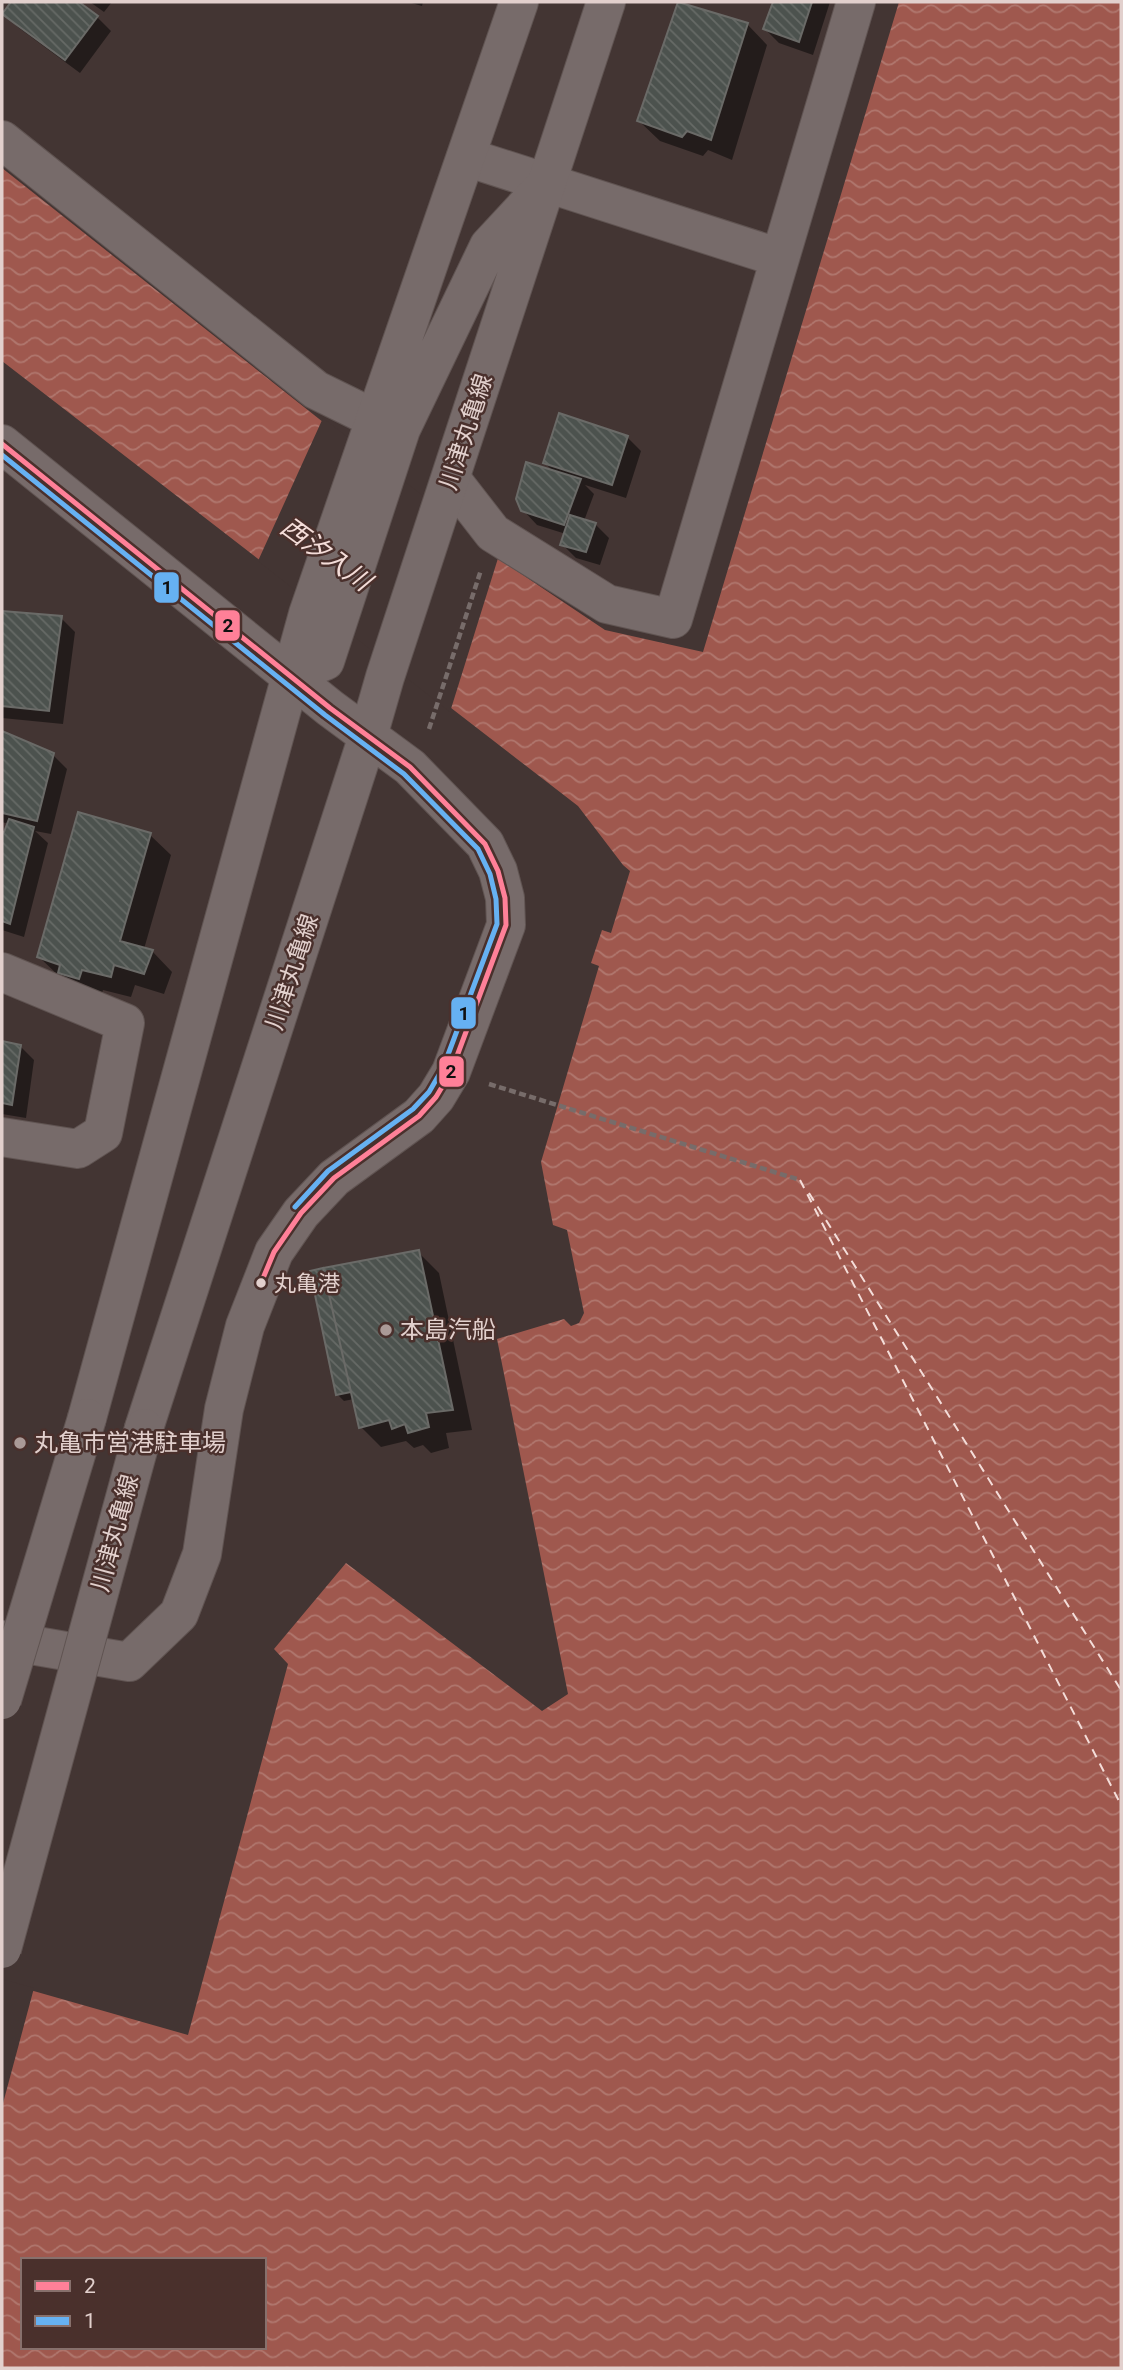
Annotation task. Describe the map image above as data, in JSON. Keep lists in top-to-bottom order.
{
  "streets": {
    "main road": ["川津丸亀線"]
  },
  "water": ["西汐入川"],
  "places": ["丸亀港", "本島汽船", "丸亀市営港駐車場"],
  "lines": ["transit line 2", "transit line 1"],
  "legend": ["2", "1"]
}
